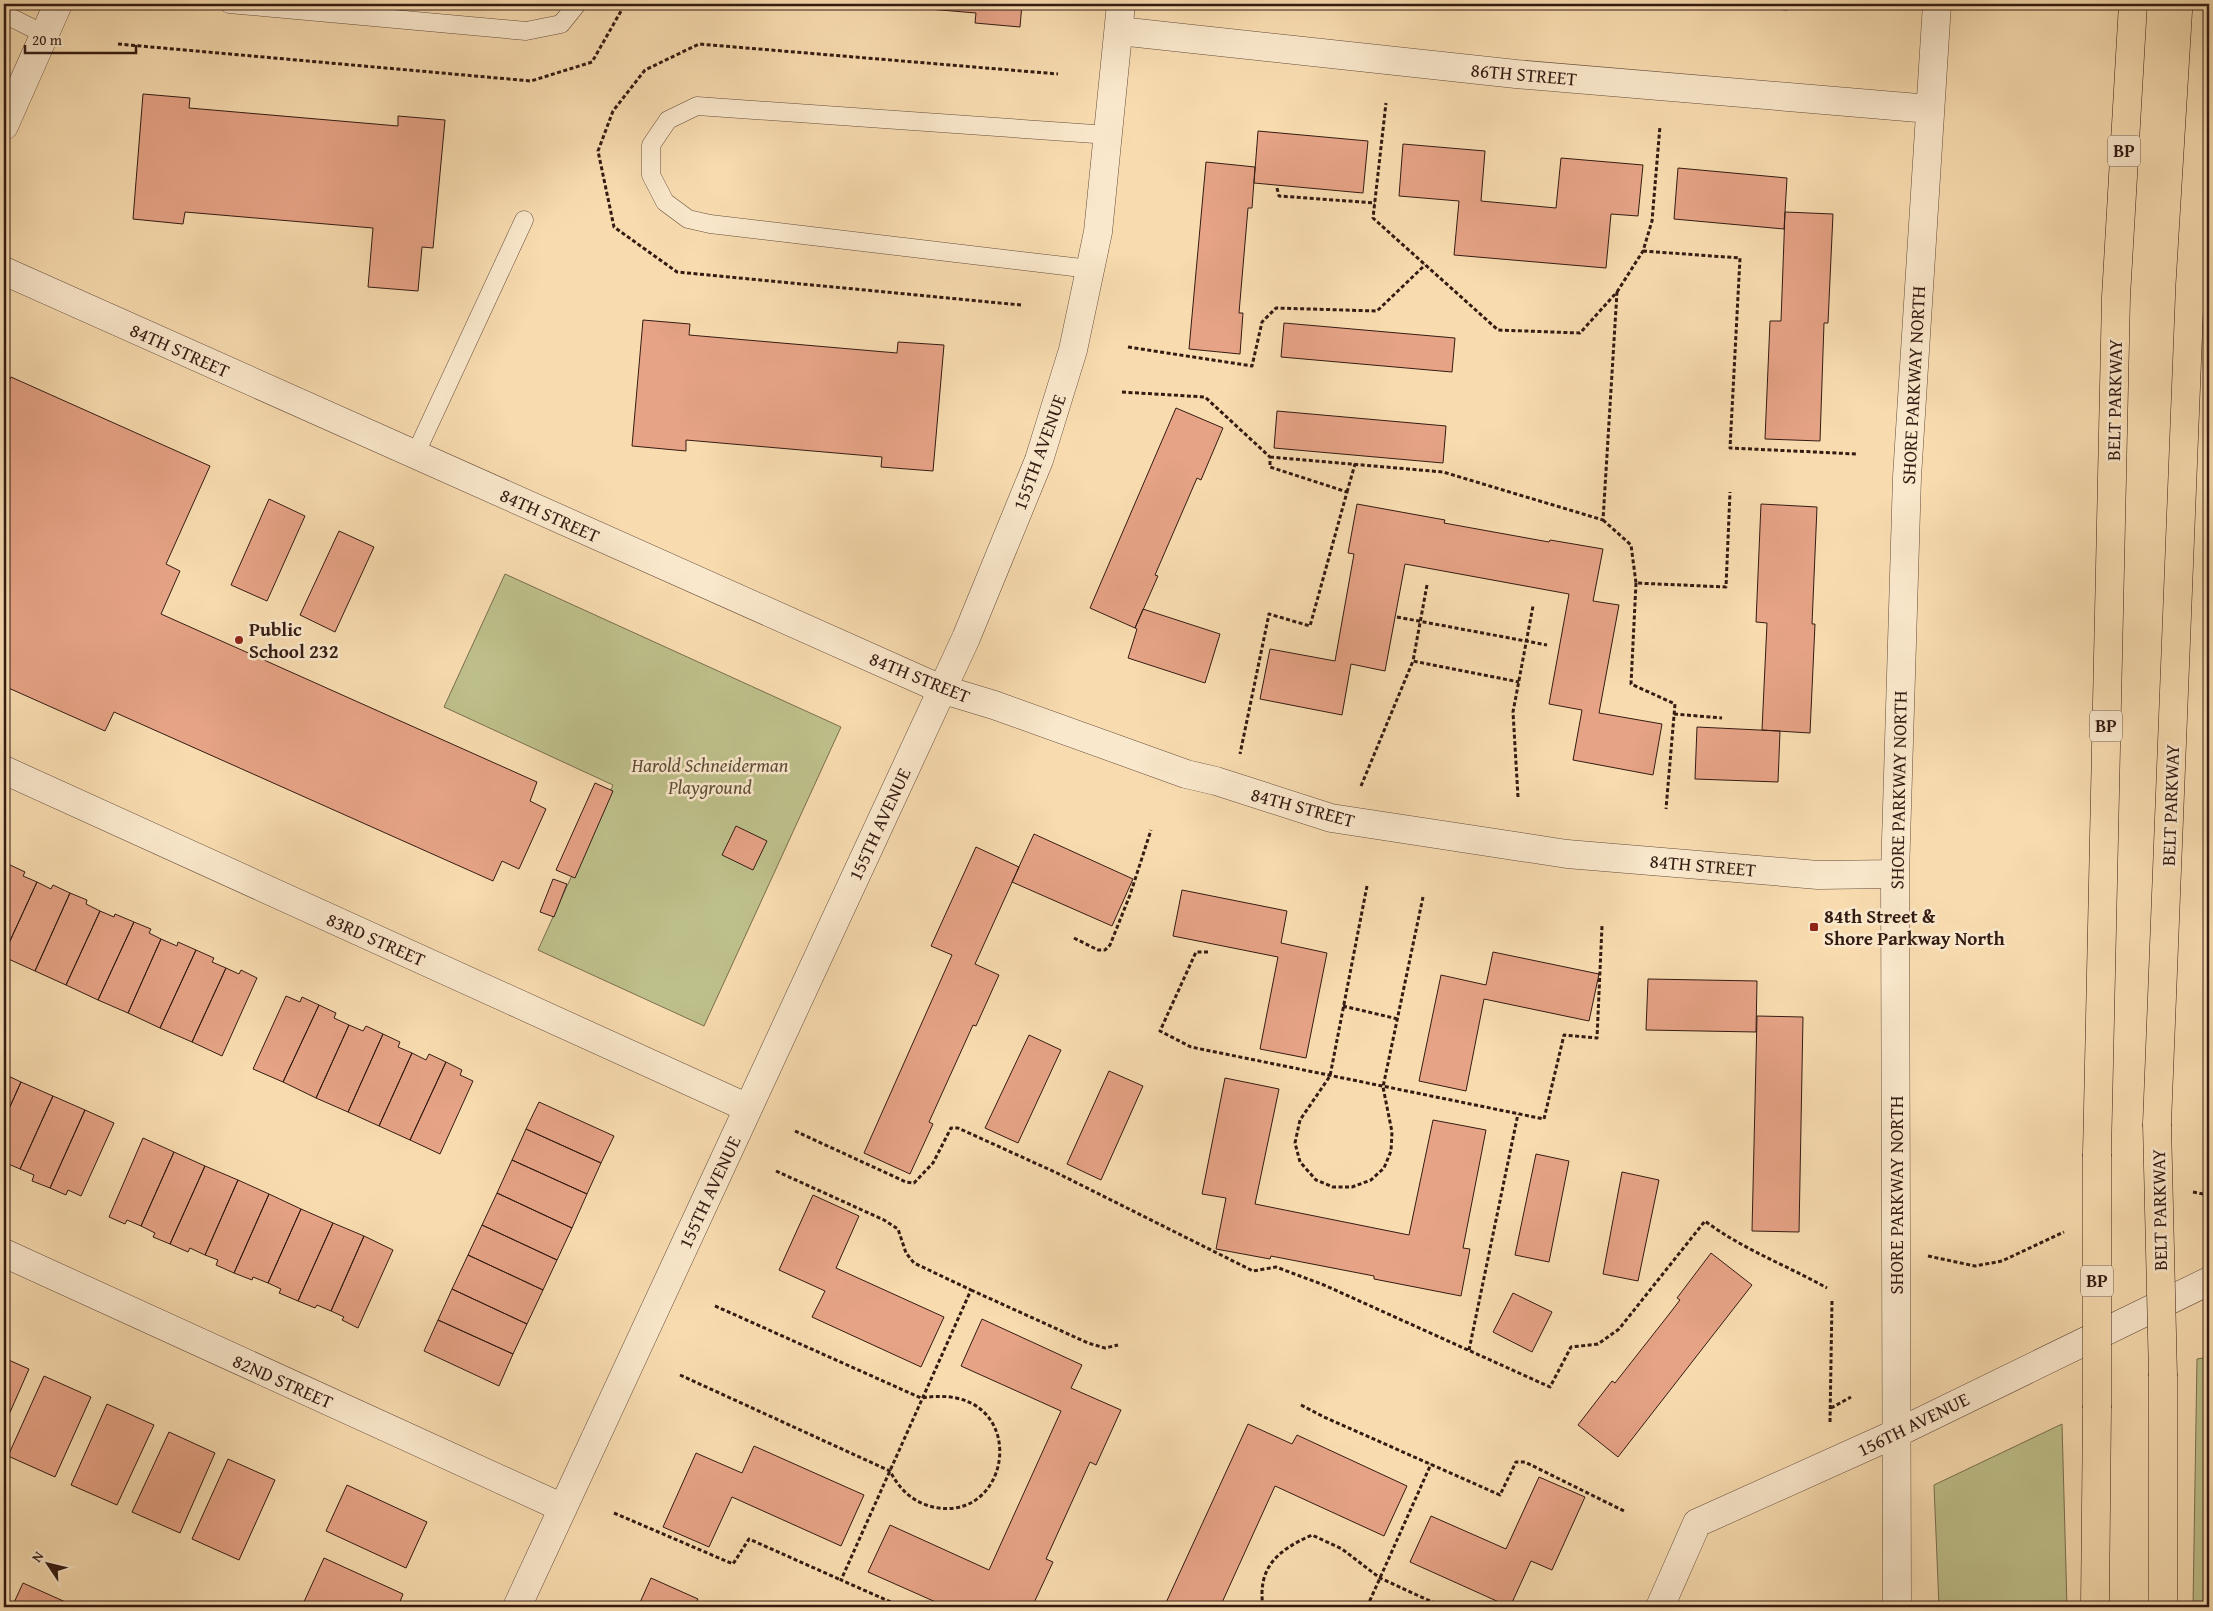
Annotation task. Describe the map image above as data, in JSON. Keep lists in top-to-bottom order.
{
  "streets": {
    "highway": ["BP", "BELT PARKWAY"],
    "street": [
      "86TH STREET",
      "84TH STREET",
      "SHORE PARKWAY NORTH",
      "155TH AVENUE",
      "83RD STREET",
      "82ND STREET",
      "156TH AVENUE"
    ]
  },
  "crossings": [
    ["86TH STREET", "SHORE PARKWAY NORTH"],
    ["86TH STREET", "155TH AVENUE"],
    ["84TH STREET", "SHORE PARKWAY NORTH"],
    ["84TH STREET", "155TH AVENUE"],
    ["SHORE PARKWAY NORTH", "156TH AVENUE"],
    ["155TH AVENUE", "83RD STREET"],
    ["155TH AVENUE", "82ND STREET"]
  ],
  "parks": ["Harold Schneiderman Playground"],
  "places": {
    "other": ["Public School 232"],
    "transit": ["84th Street & Shore Parkway North"]
  },
  "scale_bar": "20 m",
  "north": "top left"
}
